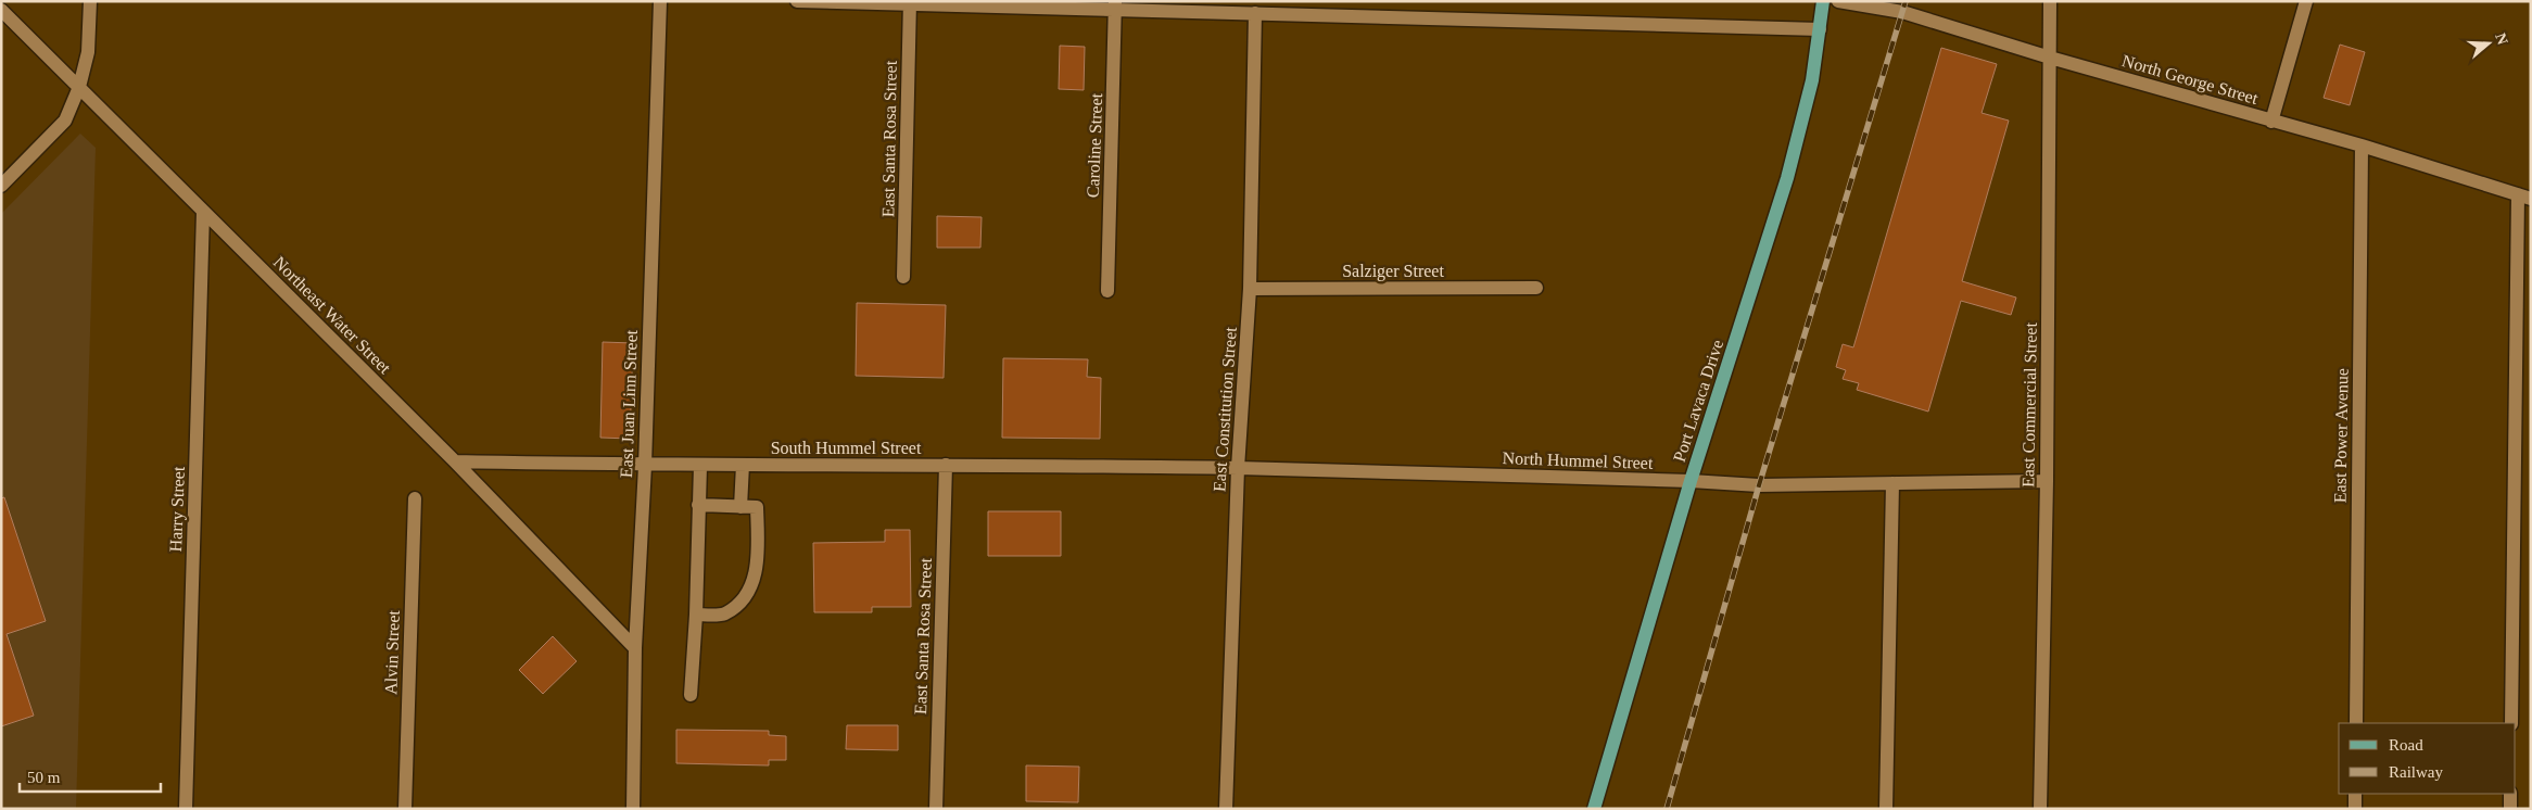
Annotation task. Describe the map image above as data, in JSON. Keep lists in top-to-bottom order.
{
  "streets": {
    "main road": ["Port Lavaca Drive"],
    "street": [
      "North George Street",
      "East Santa Rosa Street",
      "Caroline Street",
      "Salziger Street",
      "Northeast Water Street",
      "East Juan Linn Street",
      "East Commercial Street",
      "East Constitution Street",
      "East Power Avenue",
      "South Hummel Street",
      "North Hummel Street",
      "Harry Street",
      "Alvin Street"
    ]
  },
  "crossings": [
    ["North George Street", "East Commercial Street"],
    ["North George Street", "East Power Avenue"],
    ["East Santa Rosa Street", "South Hummel Street"],
    ["Salziger Street", "East Constitution Street"],
    ["Northeast Water Street", "East Juan Linn Street"],
    ["Northeast Water Street", "South Hummel Street"],
    ["Northeast Water Street", "Harry Street"],
    ["Port Lavaca Drive", "North Hummel Street"],
    ["East Juan Linn Street", "South Hummel Street"],
    ["East Commercial Street", "North Hummel Street"],
    ["East Constitution Street", "South Hummel Street"],
    ["East Constitution Street", "North Hummel Street"],
    ["South Hummel Street", "North Hummel Street"]
  ],
  "legend": ["Road", "Railway"],
  "scale_bar": "50 m",
  "north": "right"
}
